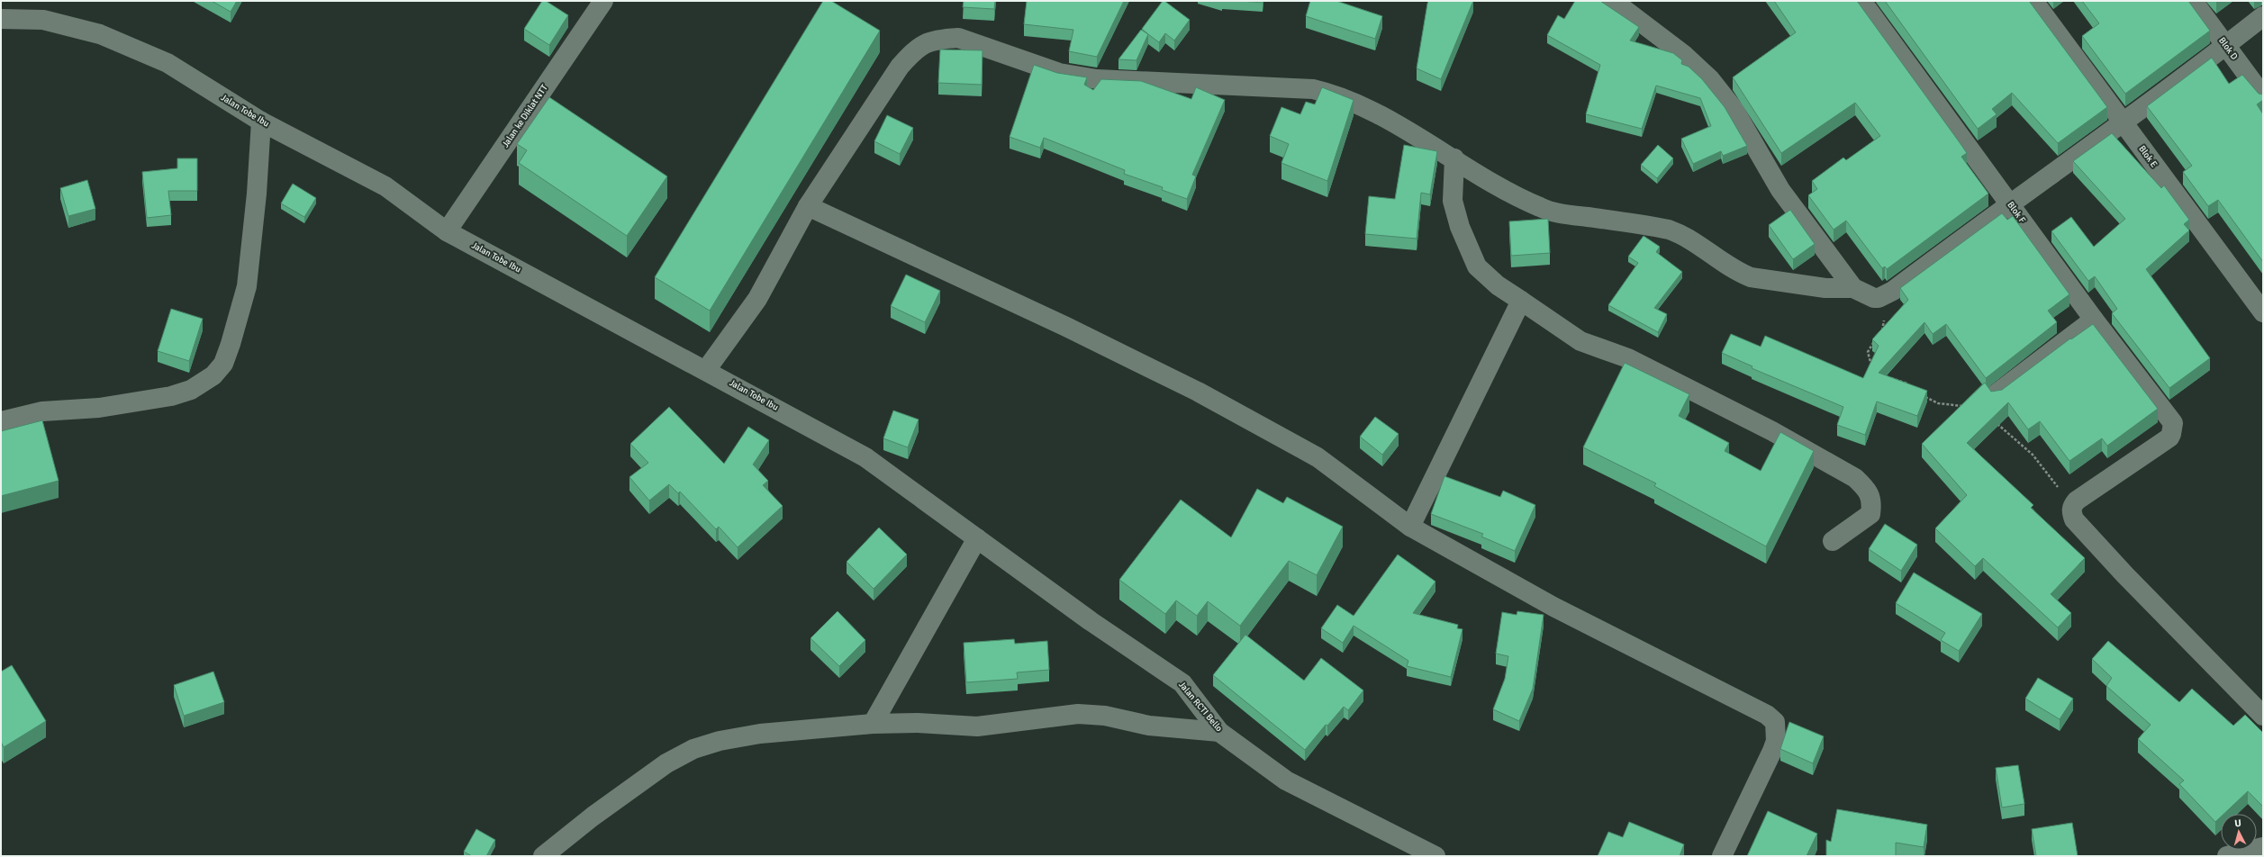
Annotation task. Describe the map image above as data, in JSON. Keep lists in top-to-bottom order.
{
  "streets": {
    "street": [
      "Blok D",
      "Jalan Tobe Ibu",
      "Jalan ke Diklat NTT",
      "Blok E",
      "Blok F",
      "Jalan RCTI Bello"
    ]
  },
  "crossings": [
    ["Jalan Tobe Ibu", "Jalan ke Diklat NTT"],
    ["Jalan Tobe Ibu", "Jalan RCTI Bello"]
  ],
  "north": "top"
}
